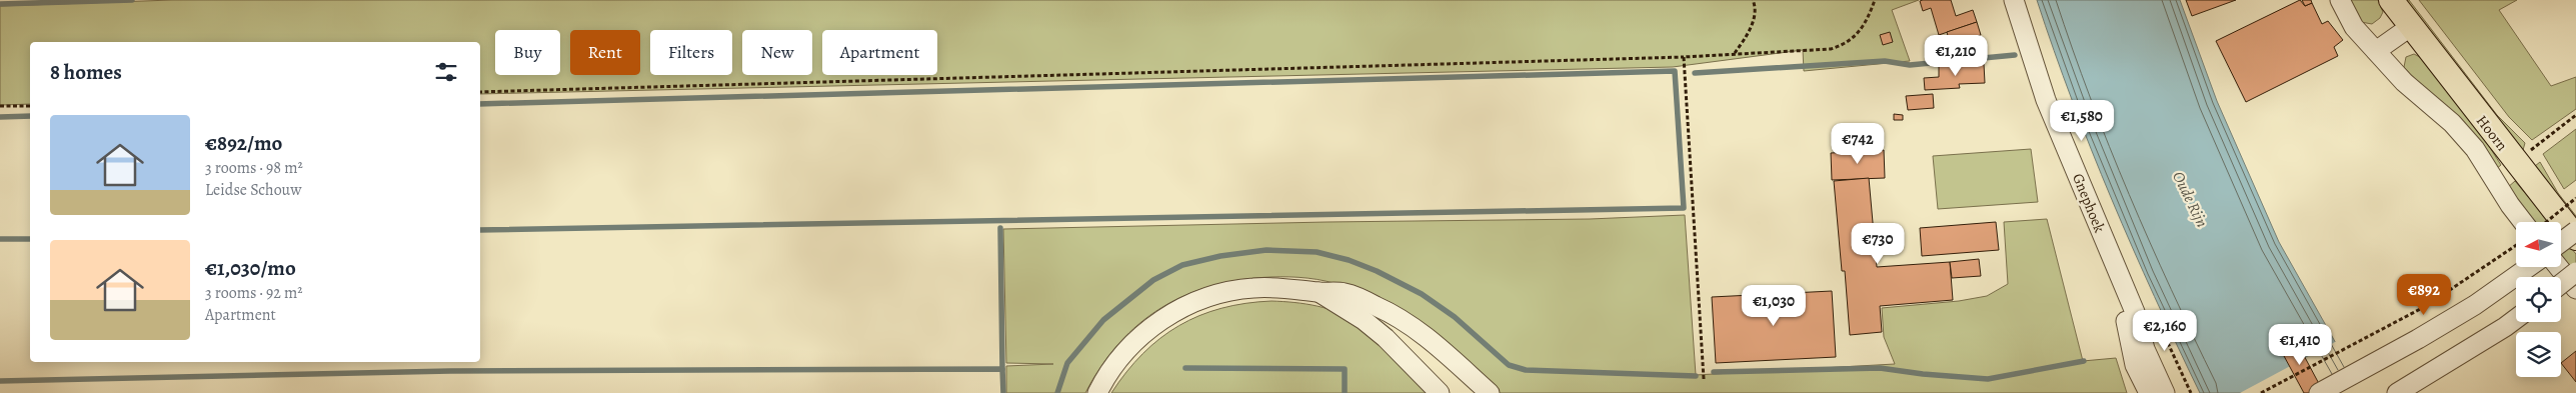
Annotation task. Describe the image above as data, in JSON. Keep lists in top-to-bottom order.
{
  "streets": {
    "main road": ["Hoorn"],
    "street": ["Gnephoek"]
  },
  "water": ["Oude Rijn"],
  "north": "left",
  "page": {
    "chip": [
      "Buy",
      "Rent",
      "Filters",
      "New",
      "Apartment"
    ],
    "price": [
      "€1,210",
      "€1,580",
      "€742",
      "€730",
      "€892",
      "€1,030",
      "€2,160",
      "€1,410"
    ],
    "heading": "8 homes",
    "list": [
      {
        "name": "€892/mo",
        "note": "3 rooms · 98 m² · Leidse Schouw"
      },
      {
        "name": "€1,030/mo",
        "note": "3 rooms · 92 m² · Apartment"
      }
    ]
  }
}
